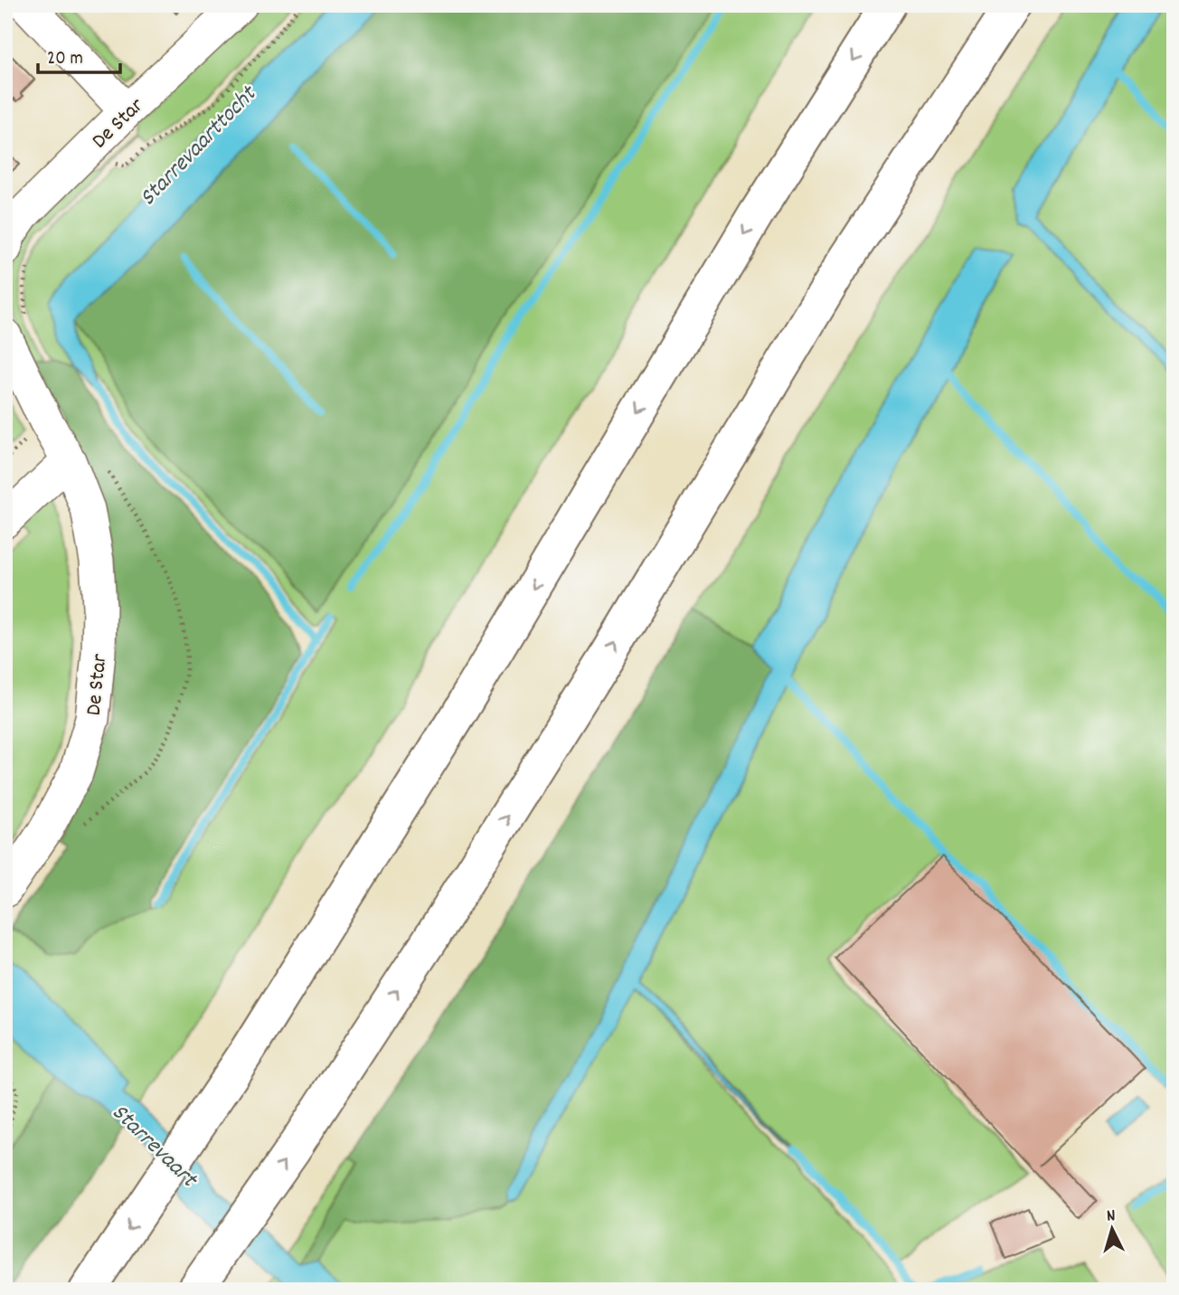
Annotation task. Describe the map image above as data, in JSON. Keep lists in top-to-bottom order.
{
  "streets": {
    "street": ["De Star"]
  },
  "water": ["Starrevaarttocht", "Starrevaart"],
  "scale_bar": "20 m",
  "north": "top"
}
